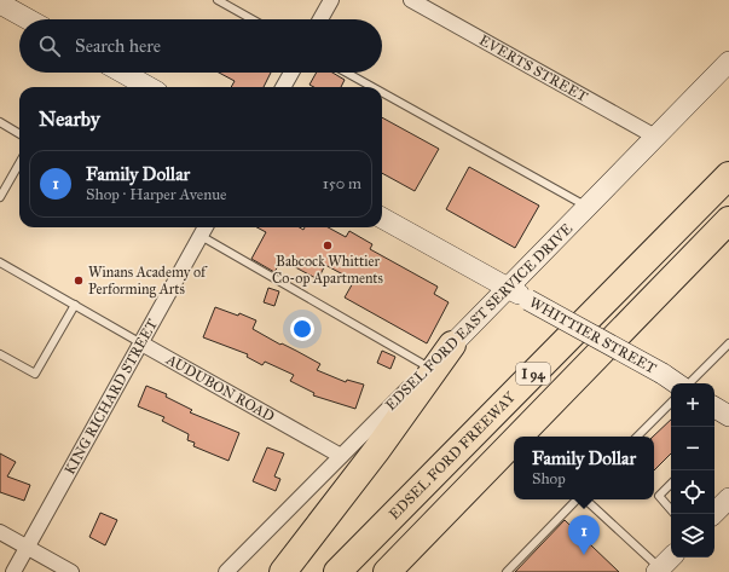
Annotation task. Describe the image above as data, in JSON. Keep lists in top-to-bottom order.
{
  "streets": {
    "highway": ["I 94", "EDSEL FORD FREEWAY"],
    "street": [
      "EVERTS STREET",
      "EDSEL FORD EAST SERVICE DRIVE",
      "WHITTIER STREET",
      "AUDUBON ROAD",
      "KING RICHARD STREET"
    ]
  },
  "crossings": [
    ["EVERTS STREET", "EDSEL FORD EAST SERVICE DRIVE"],
    ["EDSEL FORD EAST SERVICE DRIVE", "WHITTIER STREET"],
    ["EDSEL FORD EAST SERVICE DRIVE", "AUDUBON ROAD"],
    ["AUDUBON ROAD", "KING RICHARD STREET"]
  ],
  "places": ["Babcock Whittier Co-op Apartments", "Winans Academy of Performing Arts"],
  "page": {
    "search": "Search here",
    "heading": "Nearby",
    "list": [
      {
        "mark": "1",
        "name": "Family Dollar",
        "note": "Shop · Harper Avenue",
        "value": "150 m"
      }
    ],
    "map_buttons": ["+", "−"],
    "popup": ["Family Dollar", "Shop"],
    "pins": "1"
  }
}
